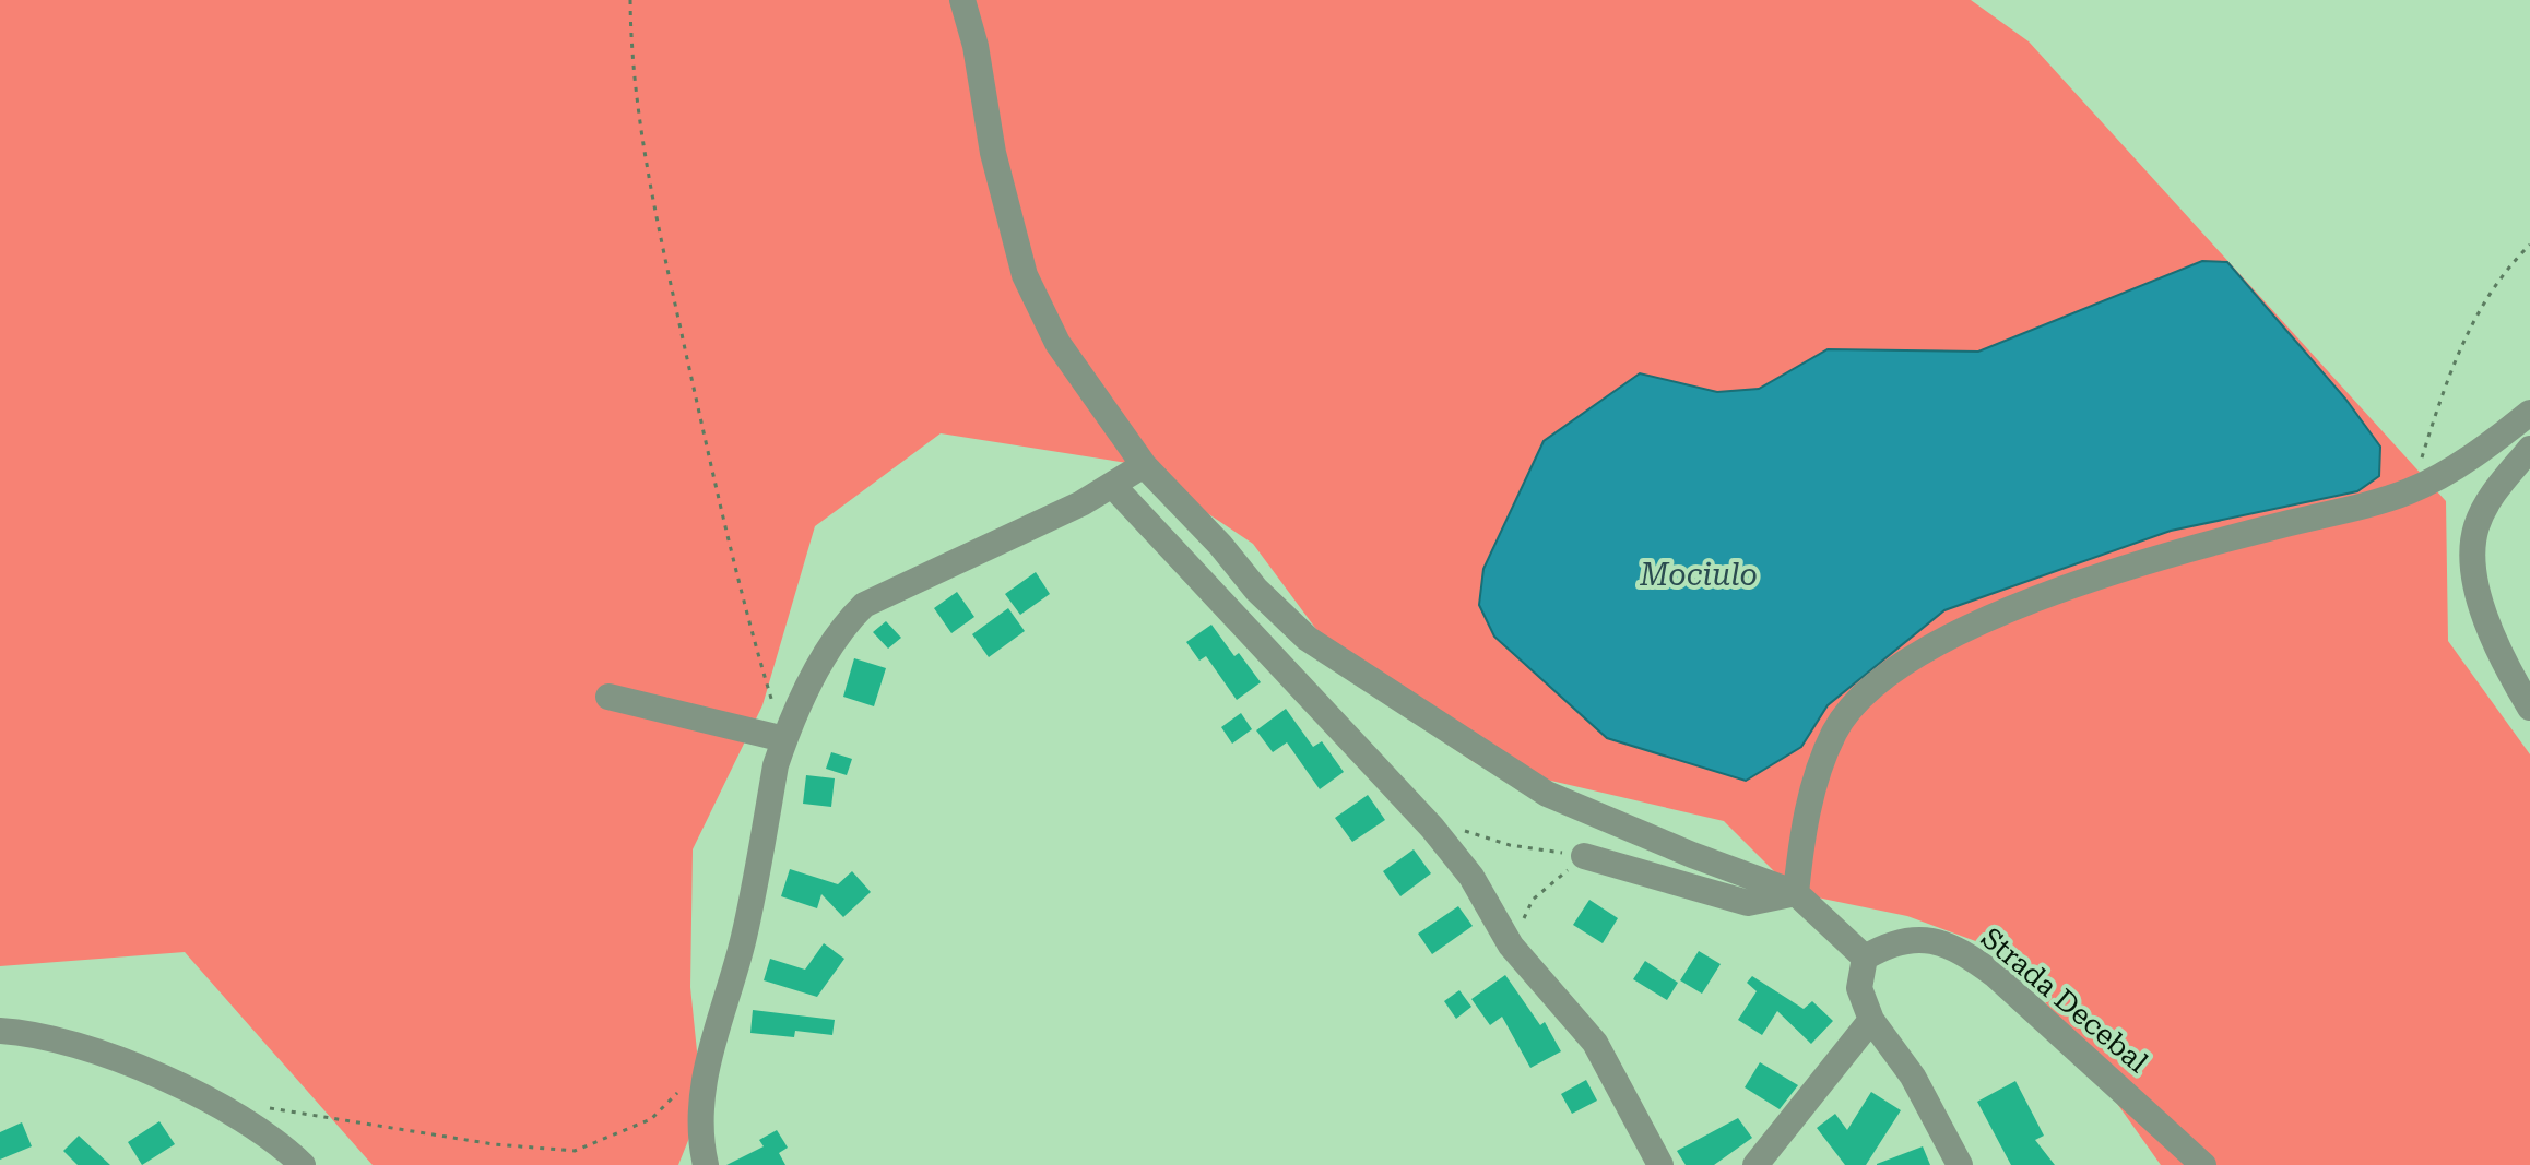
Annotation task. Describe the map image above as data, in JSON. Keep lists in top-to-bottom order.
{
  "streets": {
    "street": ["Strada Decebal"]
  },
  "water": ["Mociulo"]
}
